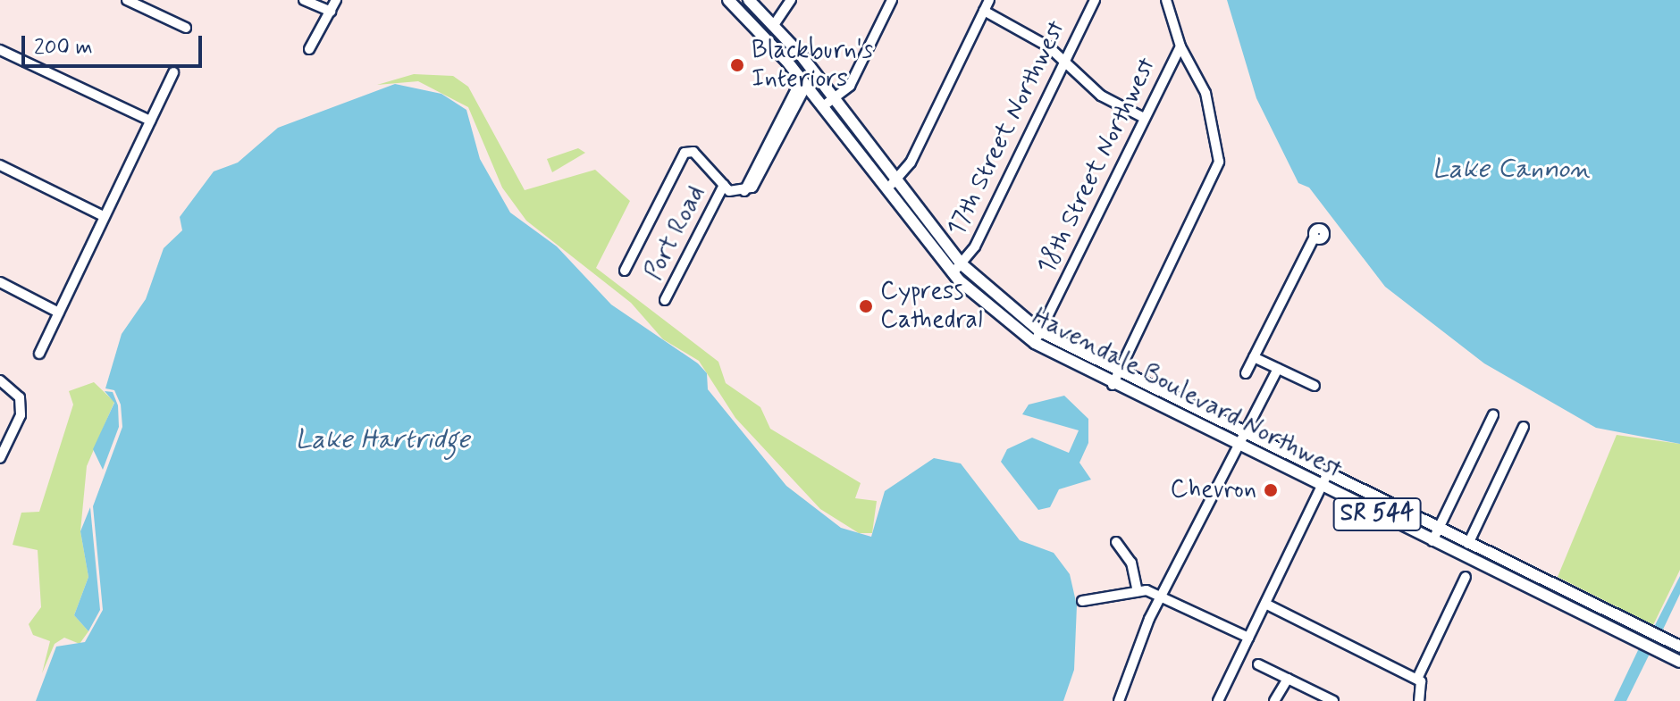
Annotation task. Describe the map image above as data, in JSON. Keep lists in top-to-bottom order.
{
  "streets": {
    "main road": ["Havendale Boulevard Northwest", "SR 544"],
    "street": ["17th Street Northwest", "18th Street Northwest", "Port Road"]
  },
  "crossings": [
    ["17th Street Northwest", "Havendale Boulevard Northwest"],
    ["18th Street Northwest", "Havendale Boulevard Northwest"]
  ],
  "water": ["Lake Cannon", "Lake Hartridge"],
  "places": ["Blackburn's Interiors", "Cypress Cathedral", "Chevron"],
  "scale_bar": "200 m"
}
